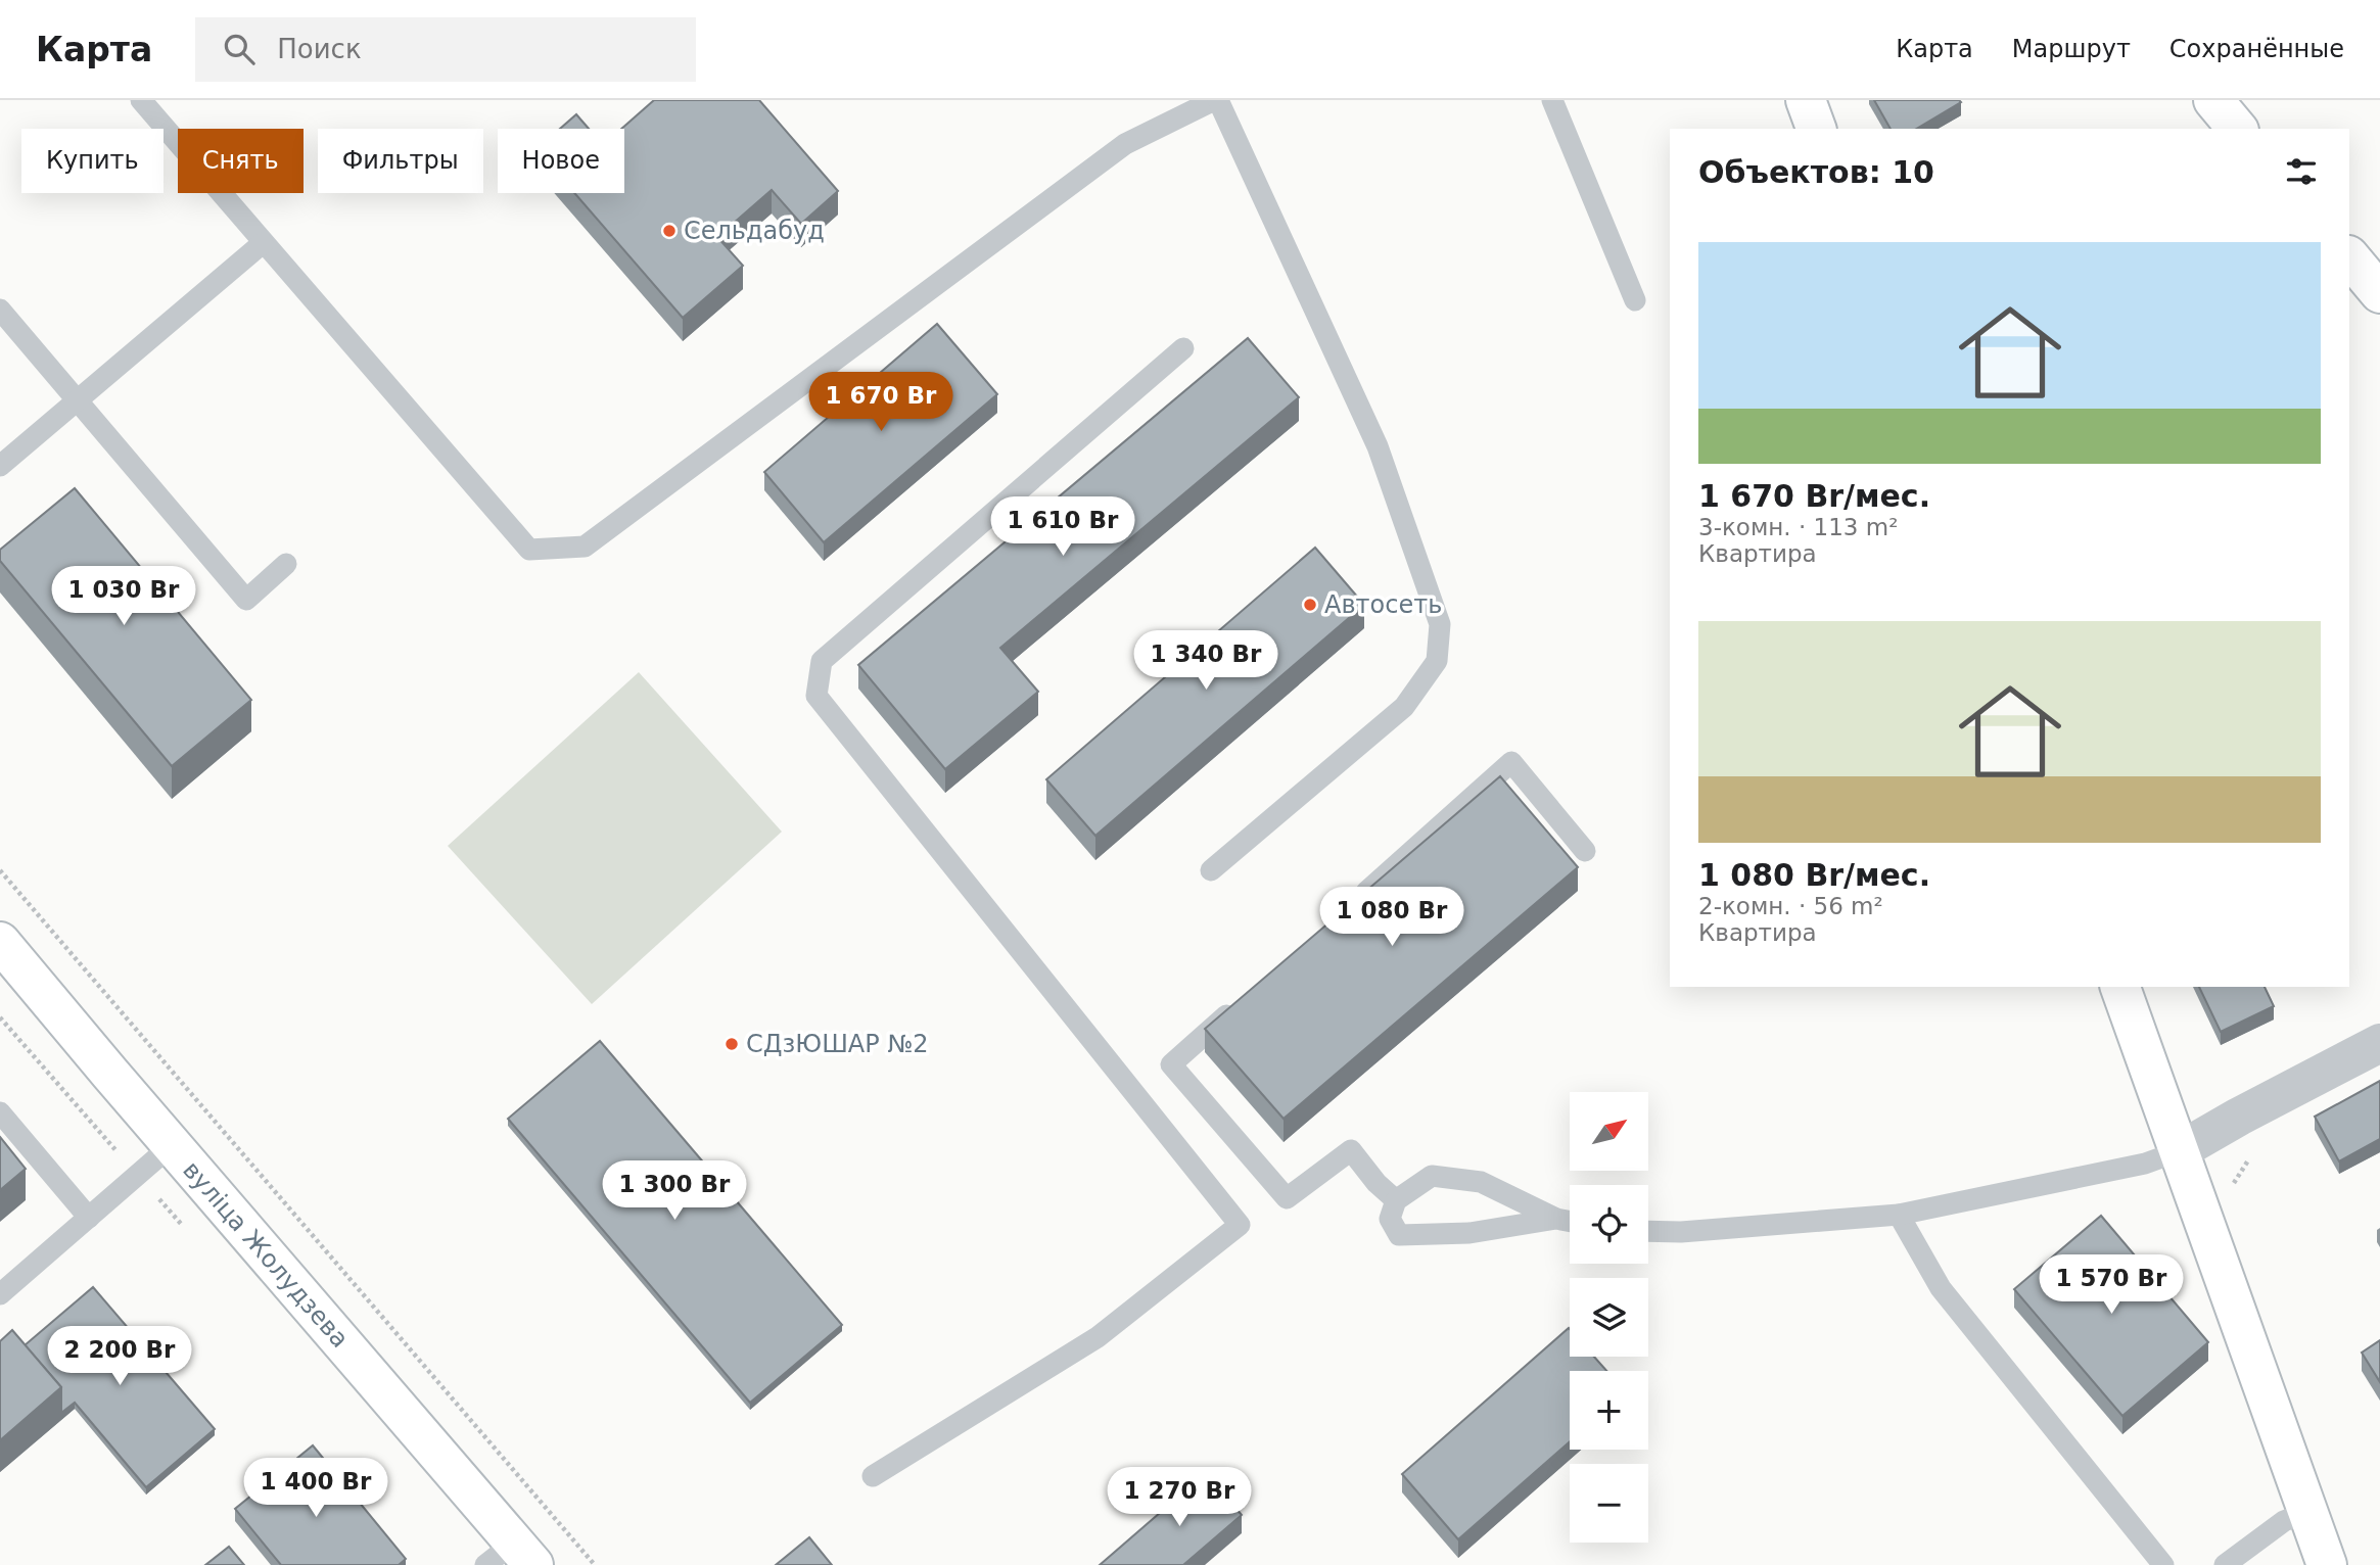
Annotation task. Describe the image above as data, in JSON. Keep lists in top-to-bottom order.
{
  "streets": {
    "main road": ["вуліца Жолудзева"]
  },
  "places": ["Сельдабуд", "Автосеть", "СДзЮШАР №2"],
  "north": "top right",
  "page": {
    "header": "Карта",
    "search": "Поиск",
    "nav": ["Карта", "Маршрут", "Сохранённые"],
    "chip": [
      "Купить",
      "Снять",
      "Фильтры",
      "Новое"
    ],
    "heading": "Объектов: 10",
    "list": [
      {
        "name": "1 670 Br/мес.",
        "note": "3-комн. · 113 m² · Квартира"
      },
      {
        "name": "1 080 Br/мес.",
        "note": "2-комн. · 56 m² · Квартира"
      }
    ],
    "price": [
      "1 670 Br",
      "1 610 Br",
      "1 030 Br",
      "1 340 Br",
      "1 080 Br",
      "1 300 Br",
      "1 570 Br",
      "2 200 Br",
      "1 400 Br",
      "1 270 Br"
    ],
    "map_buttons": ["+", "−"]
  }
}
